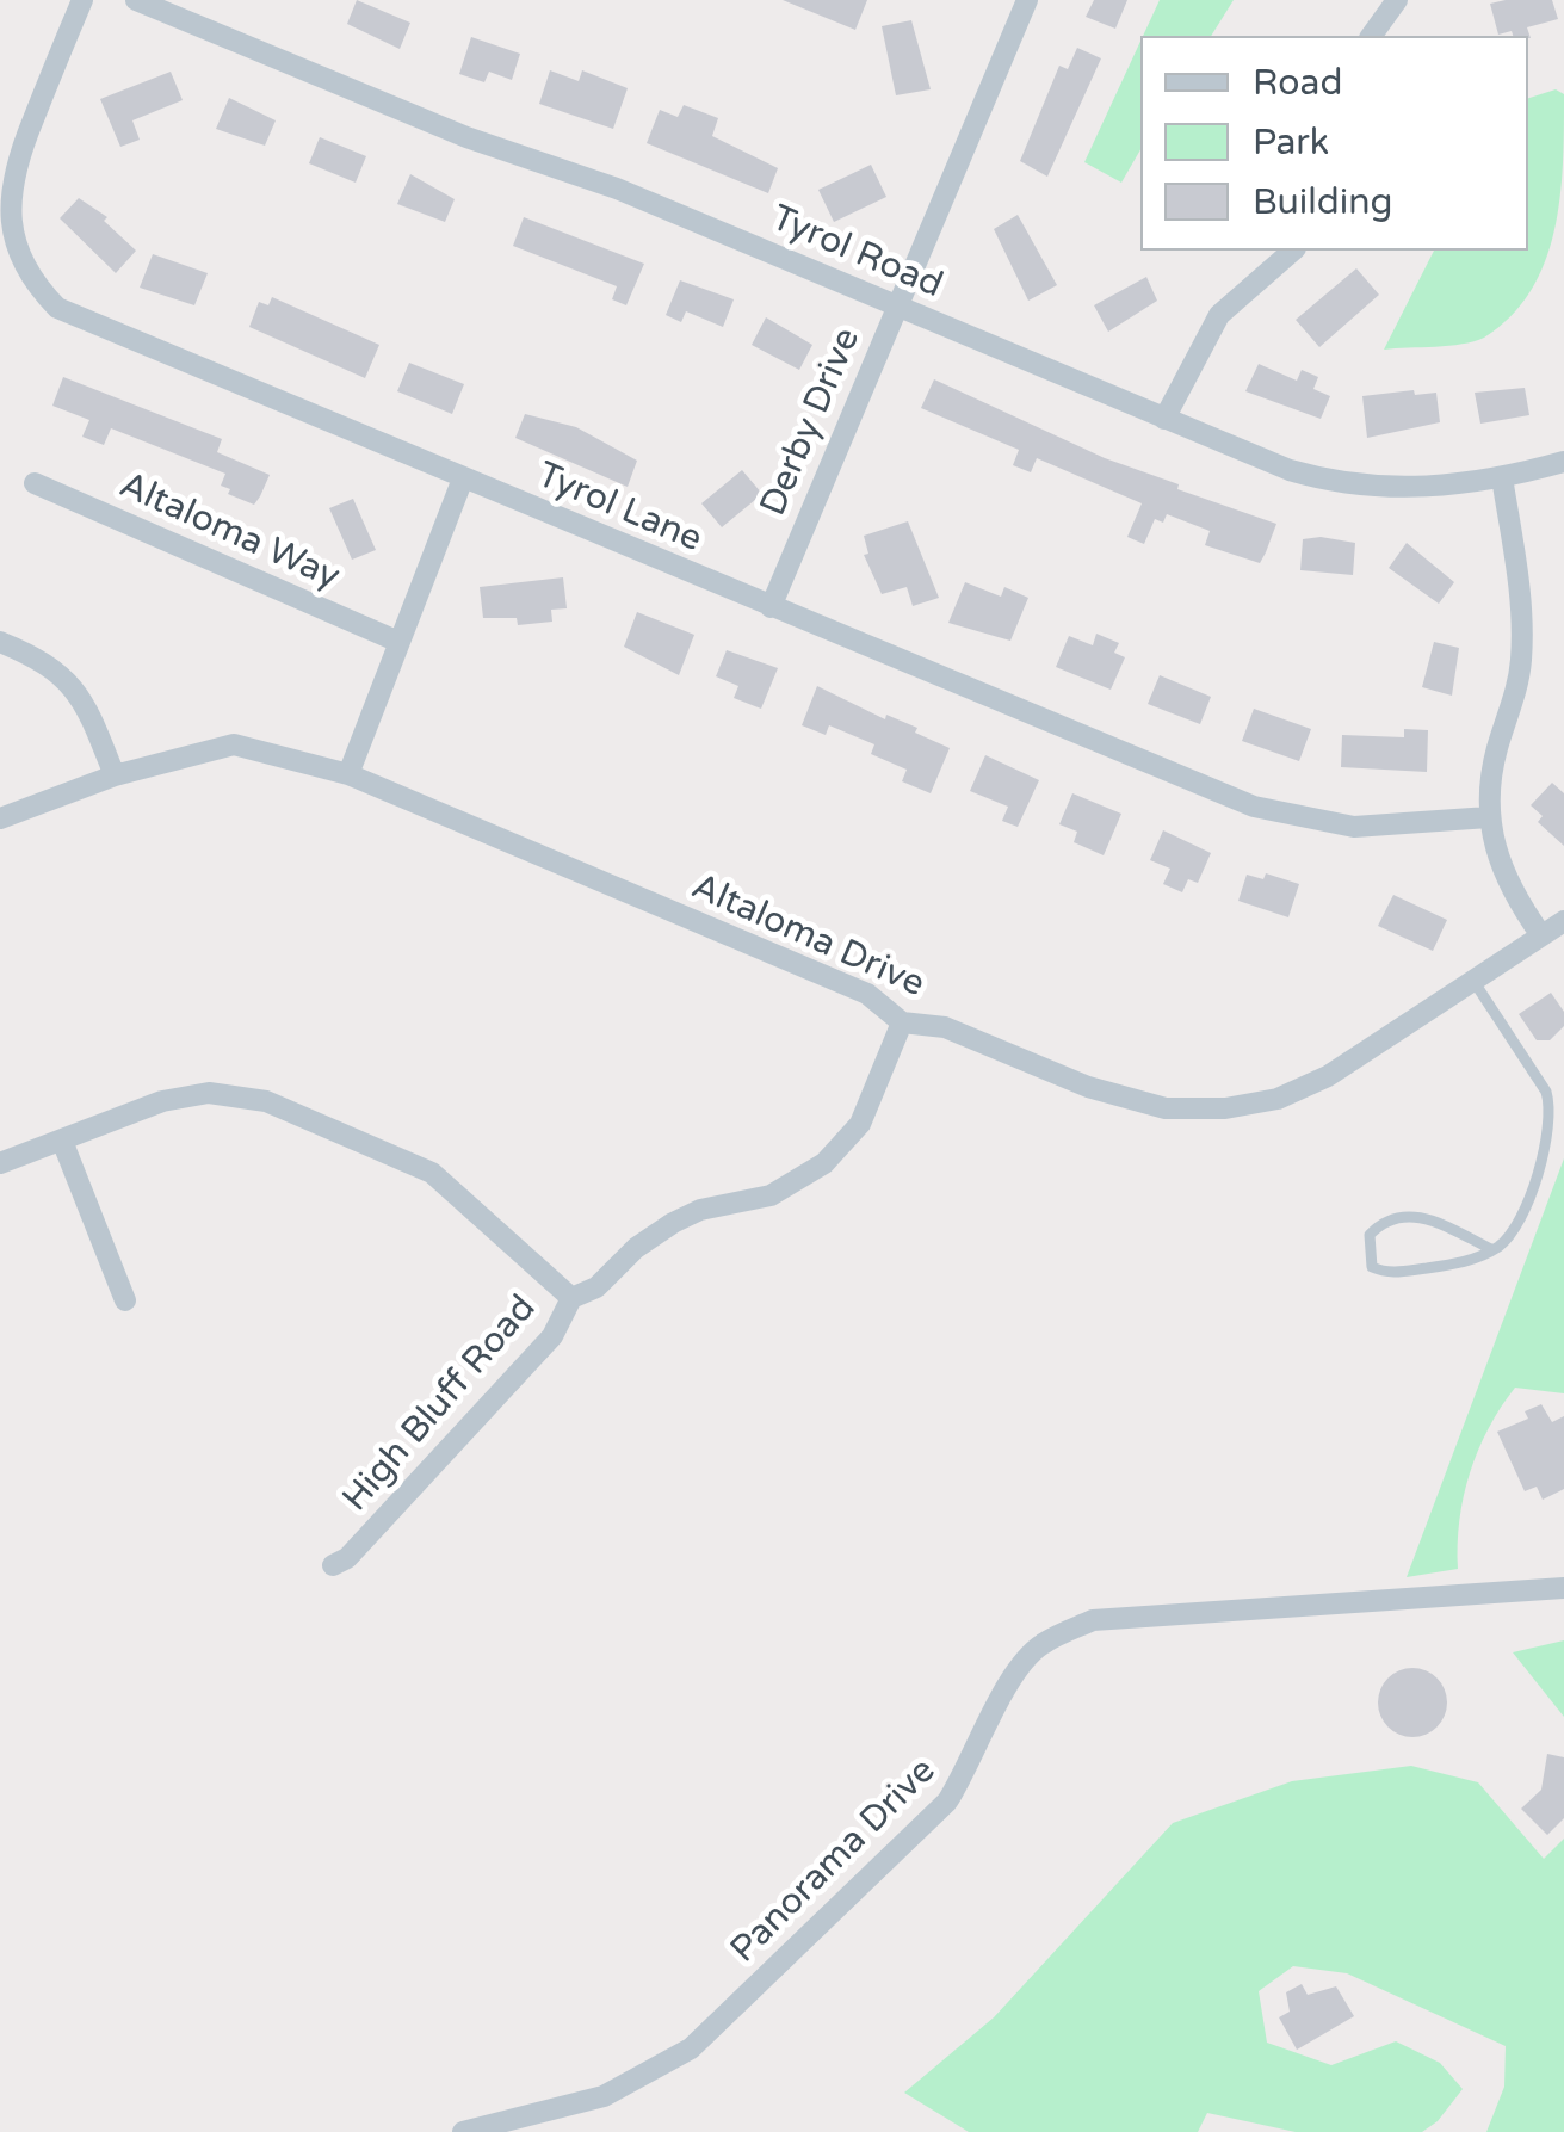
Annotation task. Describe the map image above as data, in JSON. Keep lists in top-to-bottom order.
{
  "streets": {
    "street": [
      "Tyrol Road",
      "Derby Drive",
      "Tyrol Lane",
      "Altaloma Way",
      "Altaloma Drive",
      "High Bluff Road",
      "Panorama Drive"
    ]
  },
  "crossings": [
    ["Tyrol Road", "Derby Drive"],
    ["Derby Drive", "Tyrol Lane"],
    ["Altaloma Drive", "High Bluff Road"]
  ],
  "legend": ["Road", "Park", "Building"]
}
